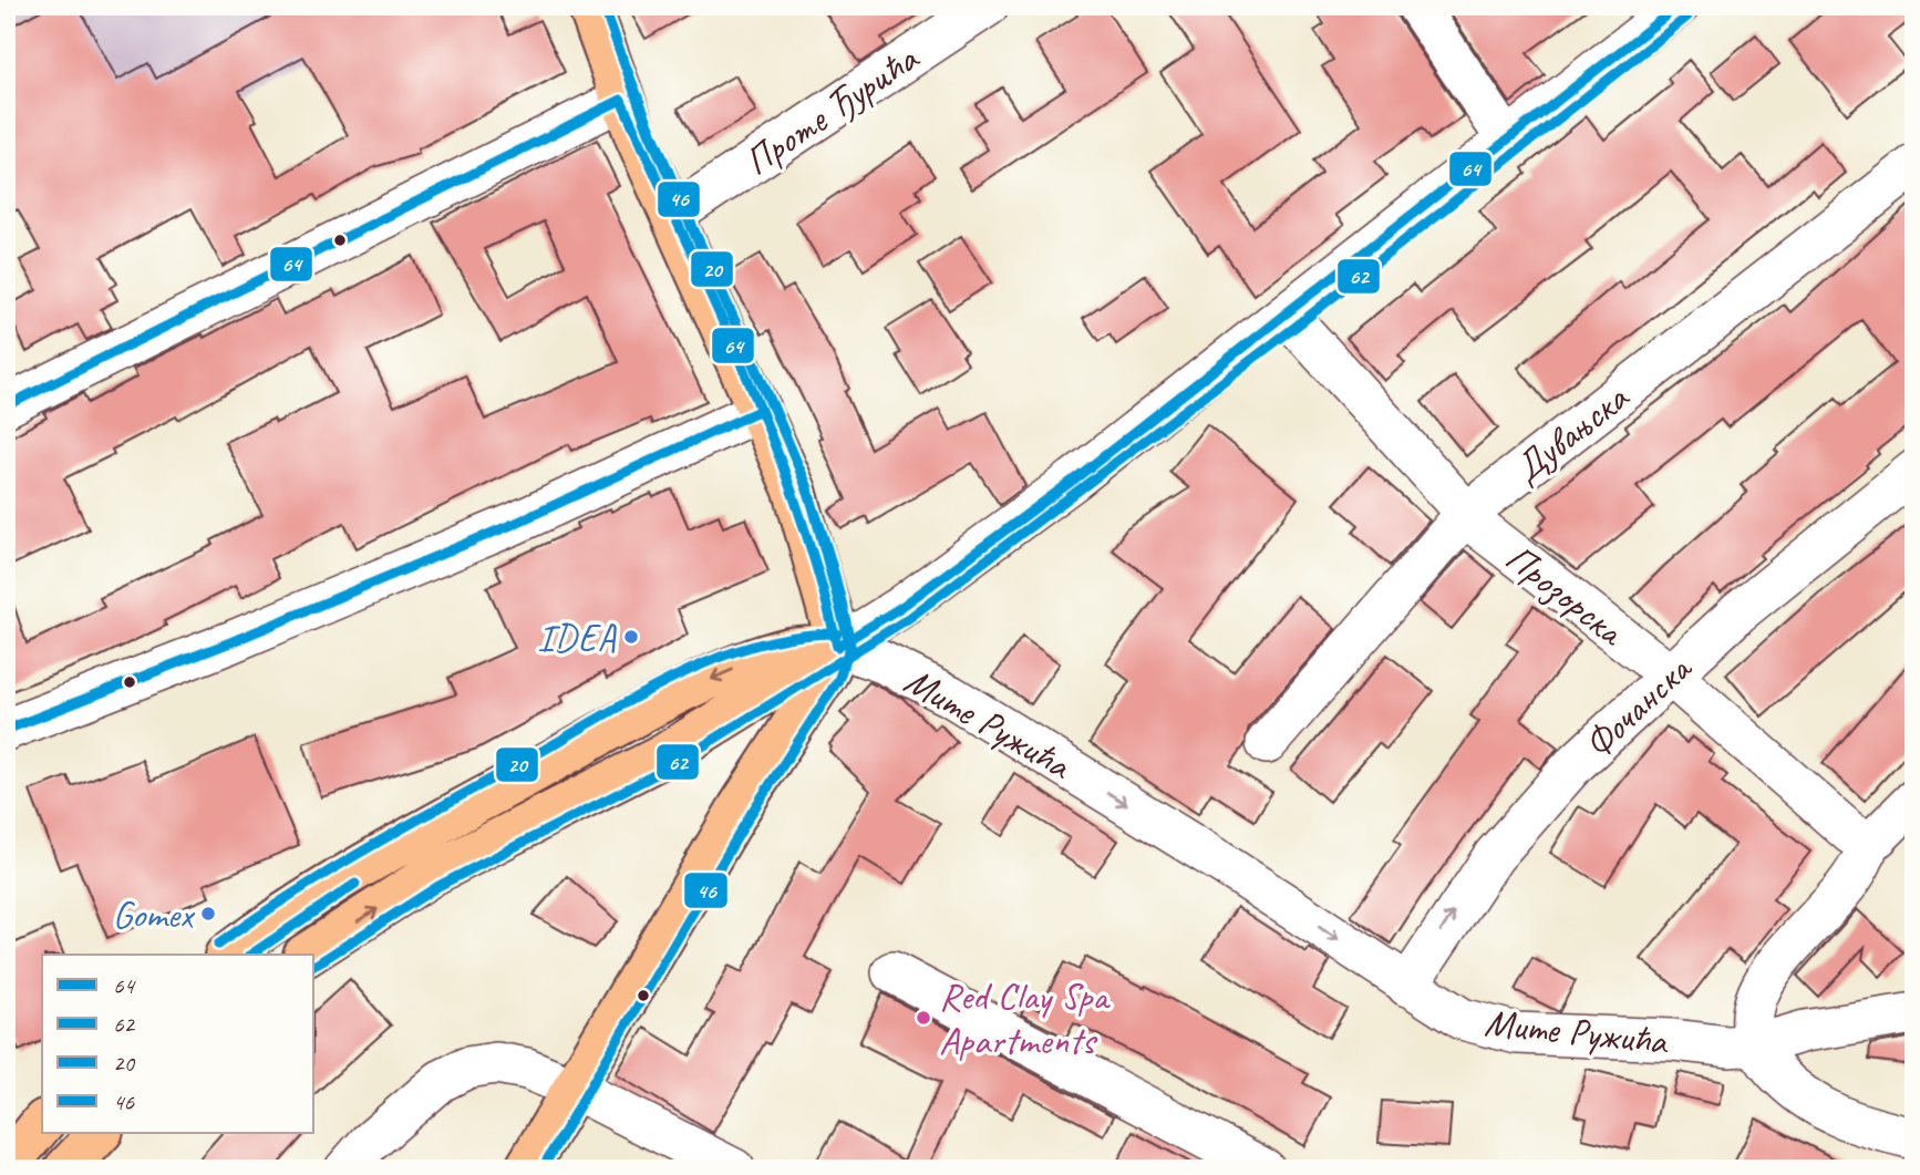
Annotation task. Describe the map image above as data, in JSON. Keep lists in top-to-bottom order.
{
  "streets": {
    "street": [
      "Проте Ђурића",
      "Дувањска",
      "Прозорска",
      "Фочанска",
      "Мите Ружића"
    ]
  },
  "crossings": [
    ["Дувањска", "Прозорска"],
    ["Прозорска", "Фочанска"],
    ["Фочанска", "Мите Ружића"]
  ],
  "places": ["IDEA", "Gomex", "Red Clay Spa Apartments"],
  "lines": [
    "transit line 64",
    "transit line 20",
    "transit line 46",
    "transit line 62"
  ],
  "legend": [
    "64",
    "62",
    "20",
    "46"
  ]
}
